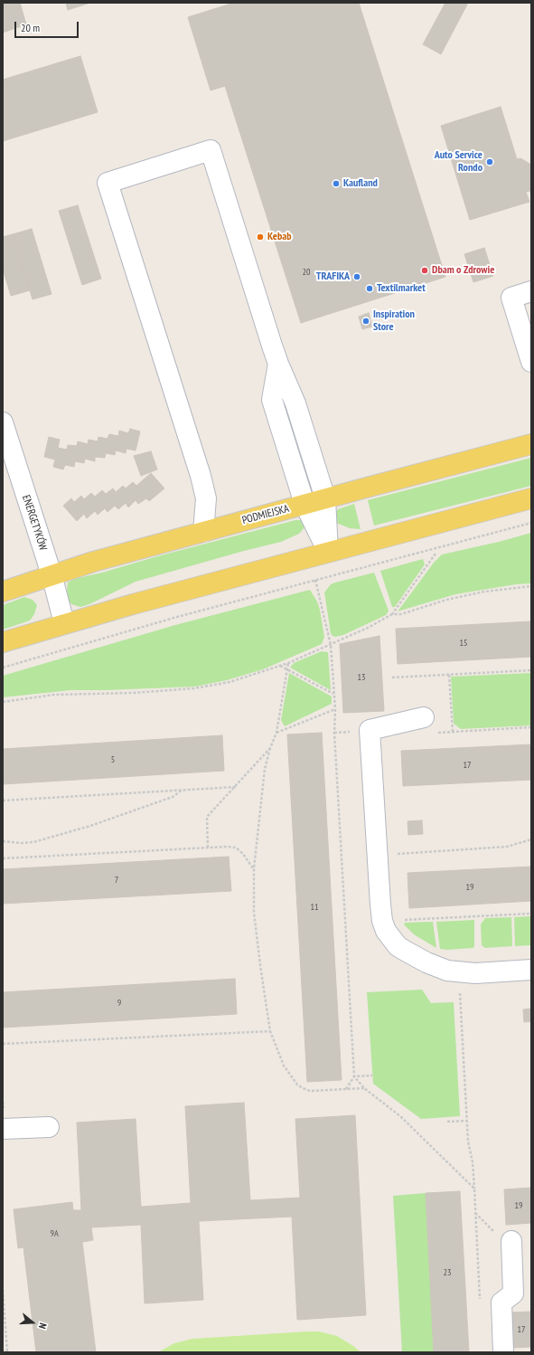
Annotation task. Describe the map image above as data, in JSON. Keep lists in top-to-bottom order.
{
  "streets": {
    "main road": ["PODMIEJSKA"],
    "street": ["ENERGETYKÓW"]
  },
  "crossings": [
    ["PODMIEJSKA", "ENERGETYKÓW"]
  ],
  "places": [
    "Auto Service Rondo",
    "Kaufland",
    "Kebab",
    "Dbam o Zdrowie",
    "TRAFIKA",
    "Textilmarket",
    "Inspiration Store"
  ],
  "house_numbers": [
    "20",
    "15",
    "13",
    "5",
    "17",
    "7",
    "19",
    "11",
    "9",
    "19",
    "9A",
    "23",
    "17"
  ],
  "scale_bar": "20 m",
  "north": "right"
}
